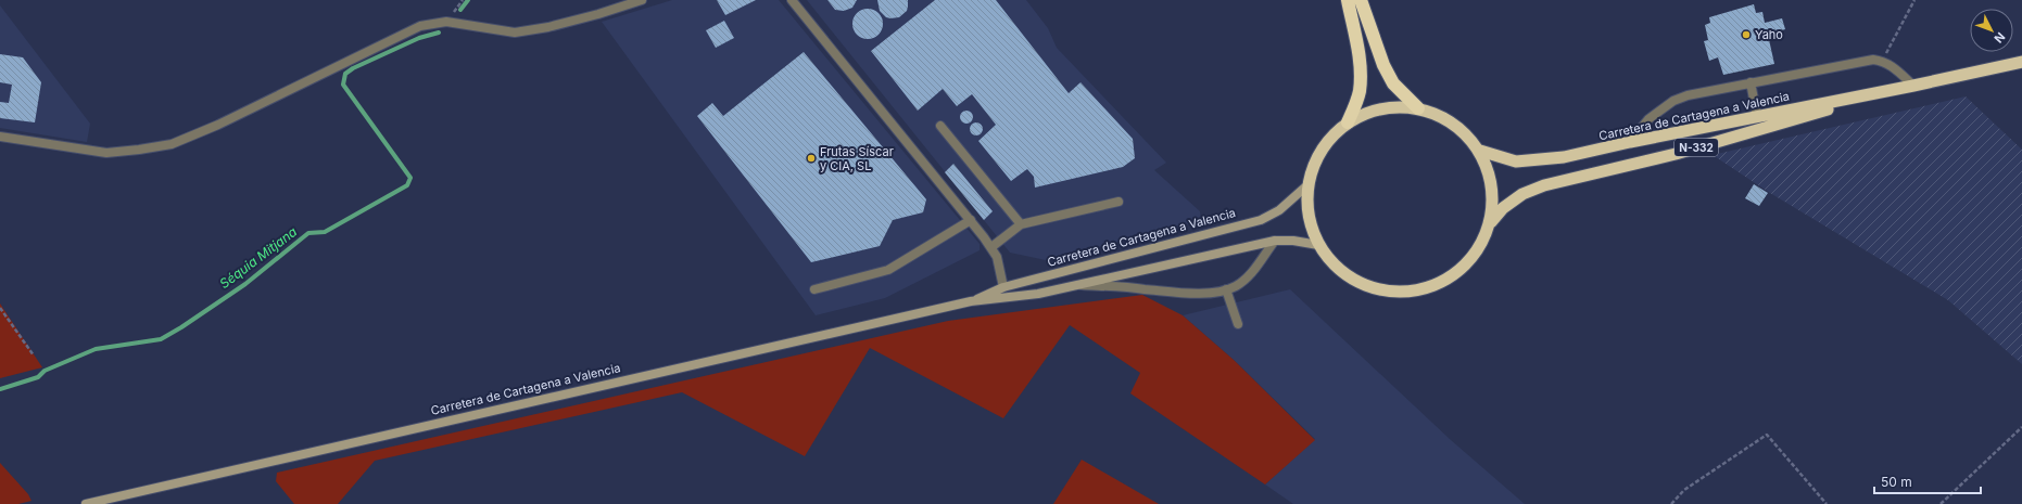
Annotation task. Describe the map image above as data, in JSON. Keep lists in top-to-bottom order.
{
  "streets": {
    "highway": ["Carretera de Cartagena a Valencia", "N-332"]
  },
  "water": ["Séquia Mitjana"],
  "places": ["Yaho", "Frutas Síscar y CIA, SL"],
  "scale_bar": "50 m",
  "north": "bottom right"
}
